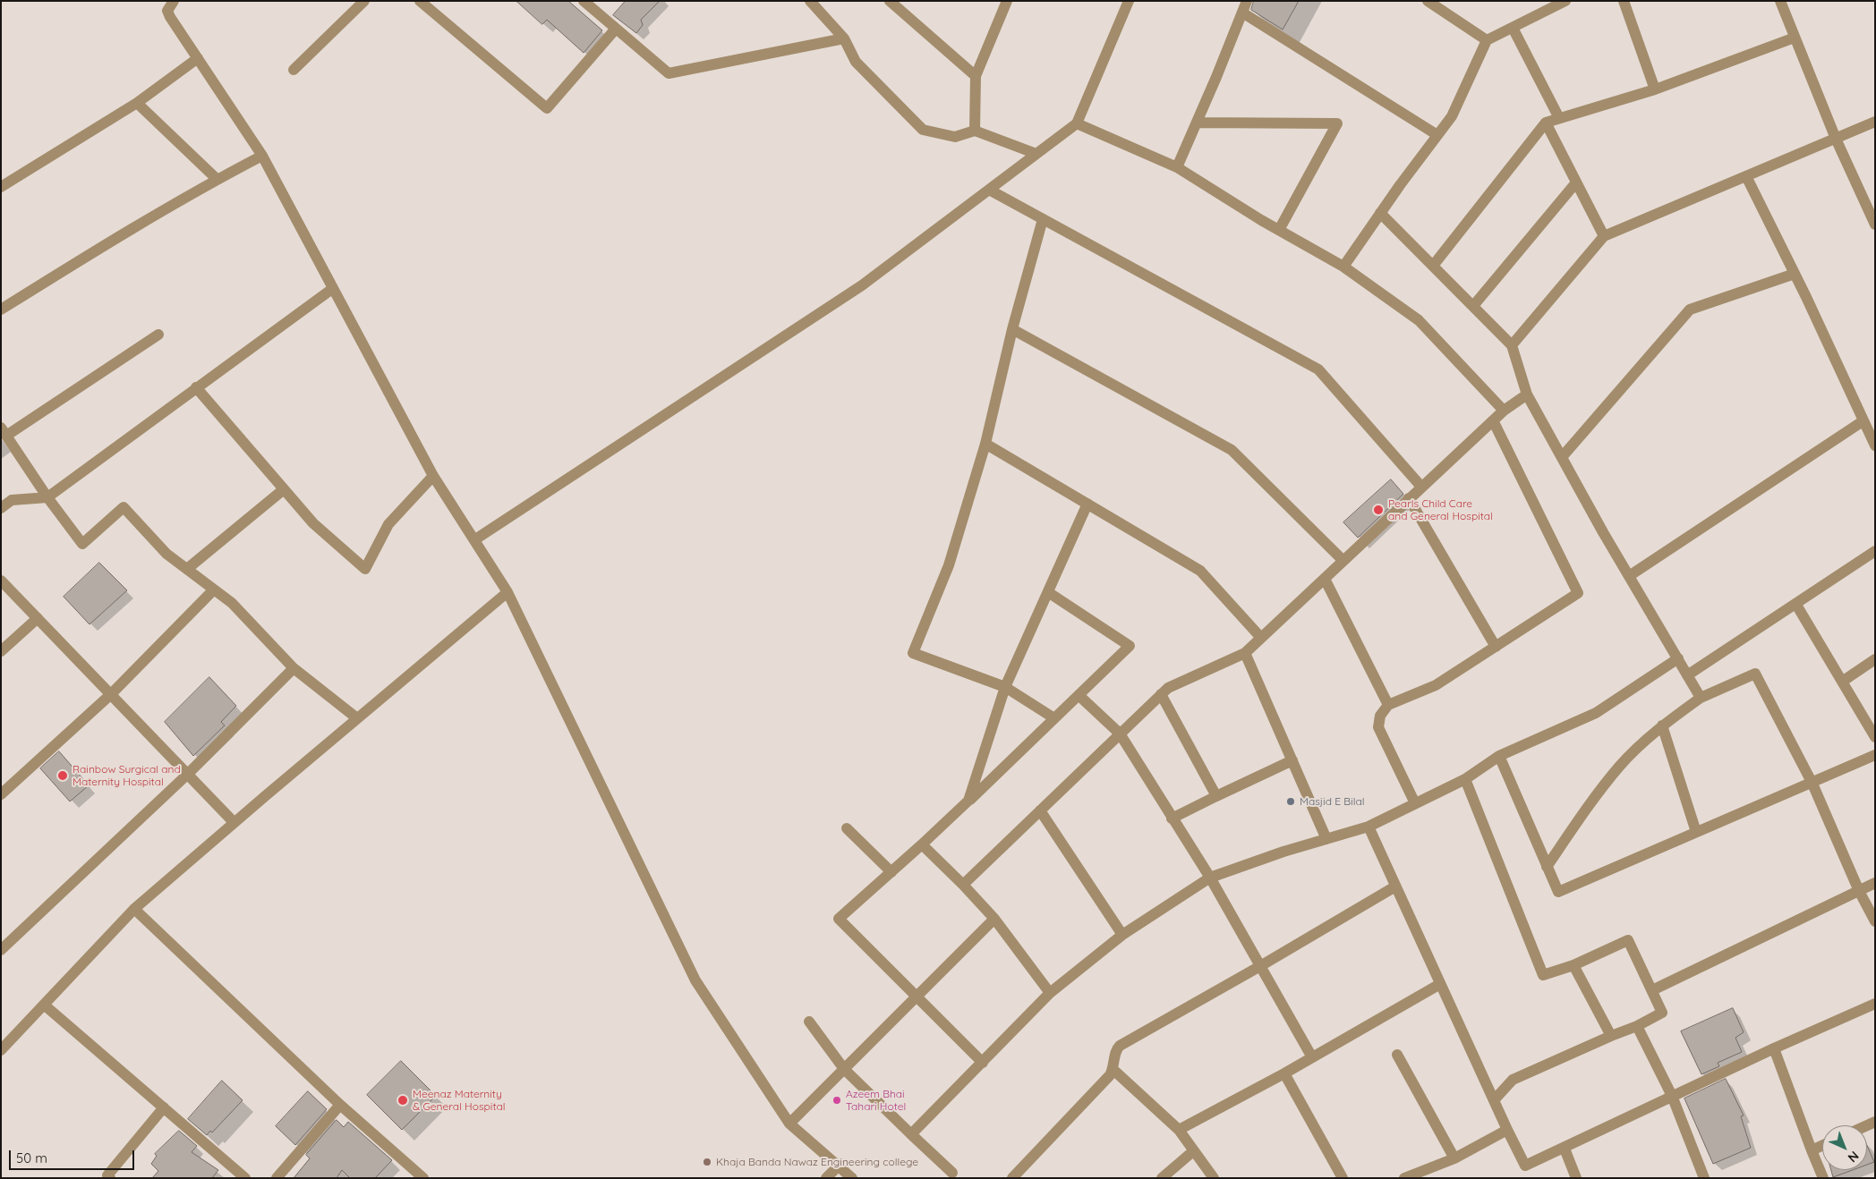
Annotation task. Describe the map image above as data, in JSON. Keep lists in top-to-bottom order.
{
  "places": [
    "Pearls Child Care and General Hospital",
    "Rainbow Surgical and Maternity Hospital",
    "Masjid E Bilal",
    "Meenaz Maternity & General Hospital",
    "Azeem Bhai Tahari Hotel",
    "Khaja Banda Nawaz Engineering college"
  ],
  "scale_bar": "50 m",
  "north": "bottom right"
}
